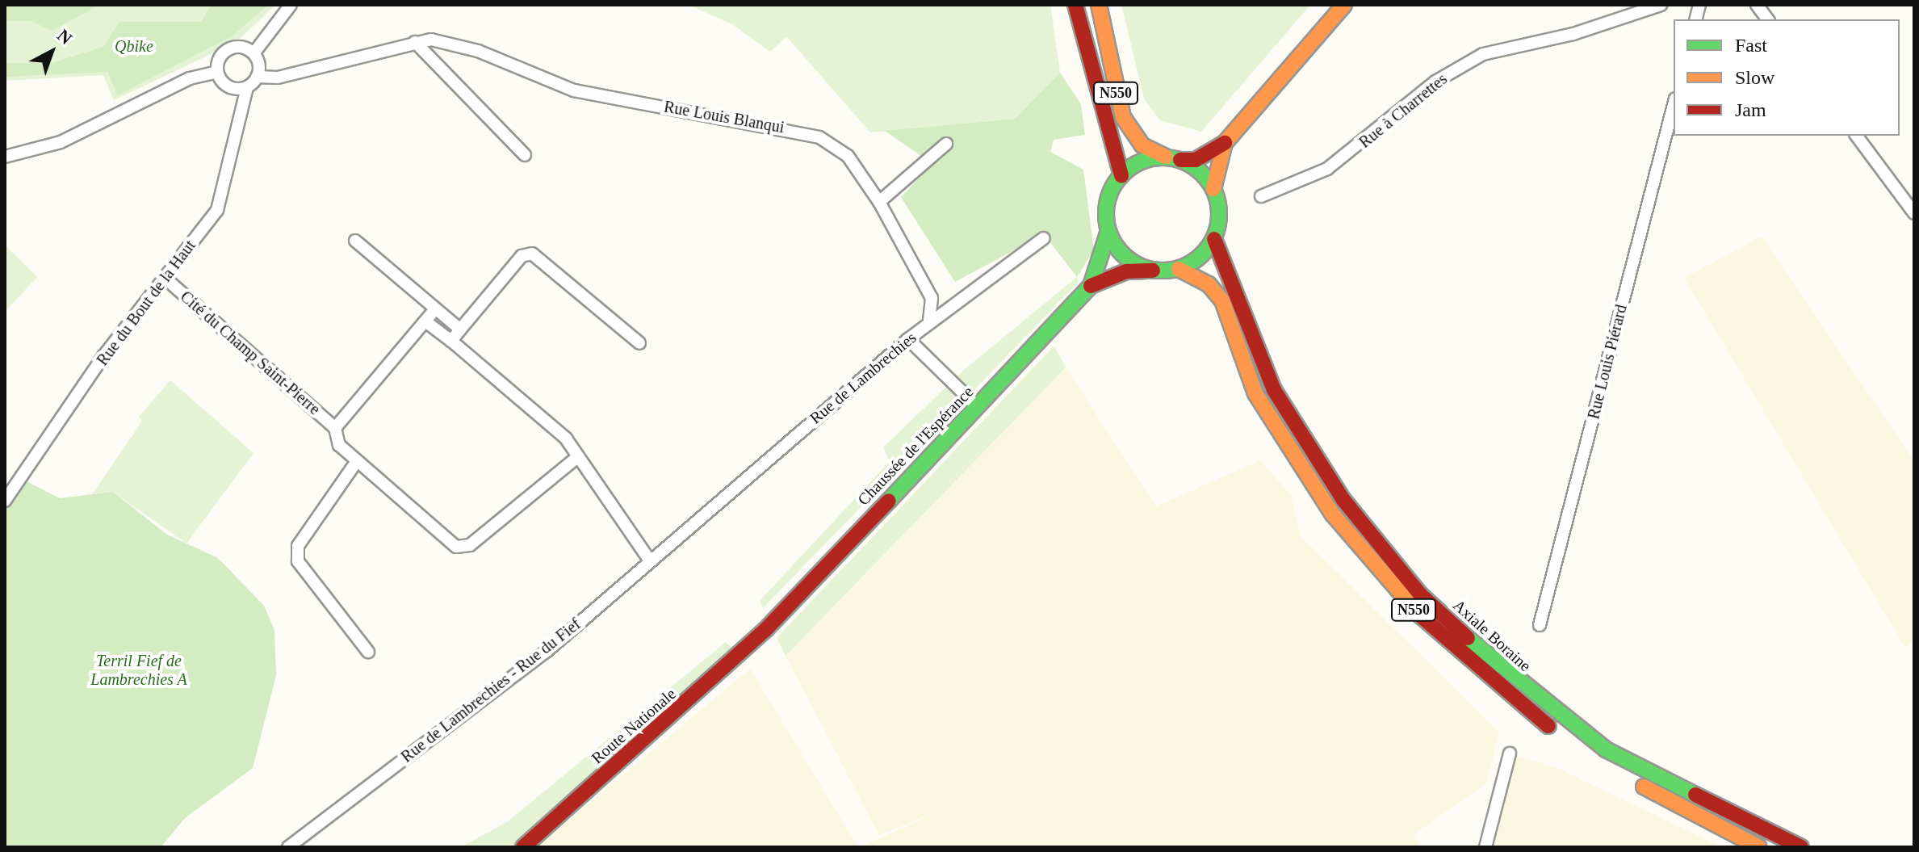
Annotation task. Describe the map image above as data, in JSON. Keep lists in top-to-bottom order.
{
  "streets": {
    "main road": [
      "N550",
      "Chaussée de l'Espérance",
      "Axiale Boraine",
      "Route Nationale"
    ],
    "street": [
      "Rue à Charrettes",
      "Rue Louis Blanqui",
      "Rue du Bout de la Haut",
      "Cité du Champ Saint-Pierre",
      "Rue Louis Piérard",
      "Rue de Lambrechies",
      "Rue de Lambrechies - Rue du Fief"
    ]
  },
  "crossings": [
    ["N550", "Axiale Boraine"],
    ["Rue Louis Blanqui", "Rue du Bout de la Haut"],
    ["Rue Louis Blanqui", "Rue de Lambrechies"],
    ["Rue du Bout de la Haut", "Cité du Champ Saint-Pierre"],
    ["Rue de Lambrechies", "Rue de Lambrechies - Rue du Fief"],
    ["Chaussée de l'Espérance", "Route Nationale"]
  ],
  "parks": ["Qbike", "Terril Fief de Lambrechies A"],
  "legend": ["Fast", "Slow", "Jam"],
  "north": "top right"
}
